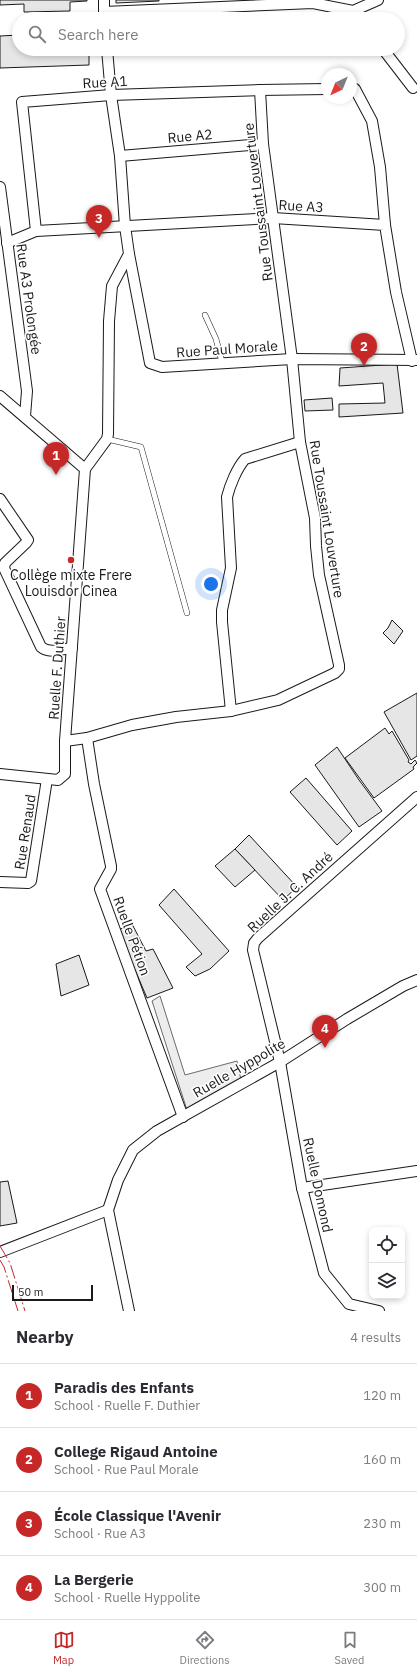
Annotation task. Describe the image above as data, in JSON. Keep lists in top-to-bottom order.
{
  "streets": {
    "street": [
      "Rue A1",
      "Rue A2",
      "Rue Toussaint Louverture",
      "Rue A3",
      "Rue A3 Prolongée",
      "Rue Paul Morale",
      "Ruelle F. Duthier",
      "Rue Renaud",
      "Ruelle J. C. André",
      "Ruelle Pétion",
      "Ruelle Hyppolite",
      "Ruelle Domond"
    ]
  },
  "crossings": [
    ["Rue A1", "Rue Toussaint Louverture"],
    ["Rue A1", "Rue A3"],
    ["Rue A2", "Rue Toussaint Louverture"],
    ["Rue Toussaint Louverture", "Rue A3"],
    ["Rue Toussaint Louverture", "Rue Paul Morale"],
    ["Rue Toussaint Louverture", "Ruelle F. Duthier"],
    ["Rue Toussaint Louverture", "Ruelle Pétion"],
    ["Rue A3", "Rue A3 Prolongée"],
    ["Ruelle F. Duthier", "Rue Renaud"],
    ["Ruelle J. C. André", "Ruelle Hyppolite"],
    ["Ruelle J. C. André", "Ruelle Domond"],
    ["Ruelle Pétion", "Ruelle Hyppolite"],
    ["Ruelle Hyppolite", "Ruelle Domond"]
  ],
  "places": ["Collège mixte Frere Louisdor Cinea"],
  "scale_bar": "50 m",
  "north": "bottom left",
  "page": {
    "search": "Search here",
    "pins": [
      "3",
      "2",
      "1",
      "4"
    ],
    "scale": "50 m",
    "heading": ["Nearby", "4 results"],
    "list": [
      {
        "mark": "1",
        "name": "Paradis des Enfants",
        "note": "School · Ruelle F. Duthier",
        "value": "120 m"
      },
      {
        "mark": "2",
        "name": "College Rigaud Antoine",
        "note": "School · Rue Paul Morale",
        "value": "160 m"
      },
      {
        "mark": "3",
        "name": "École Classique l'Avenir",
        "note": "School · Rue A3",
        "value": "230 m"
      },
      {
        "mark": "4",
        "name": "La Bergerie",
        "note": "School · Ruelle Hyppolite",
        "value": "300 m"
      }
    ],
    "nav": ["Map", "Directions", "Saved"]
  }
}
